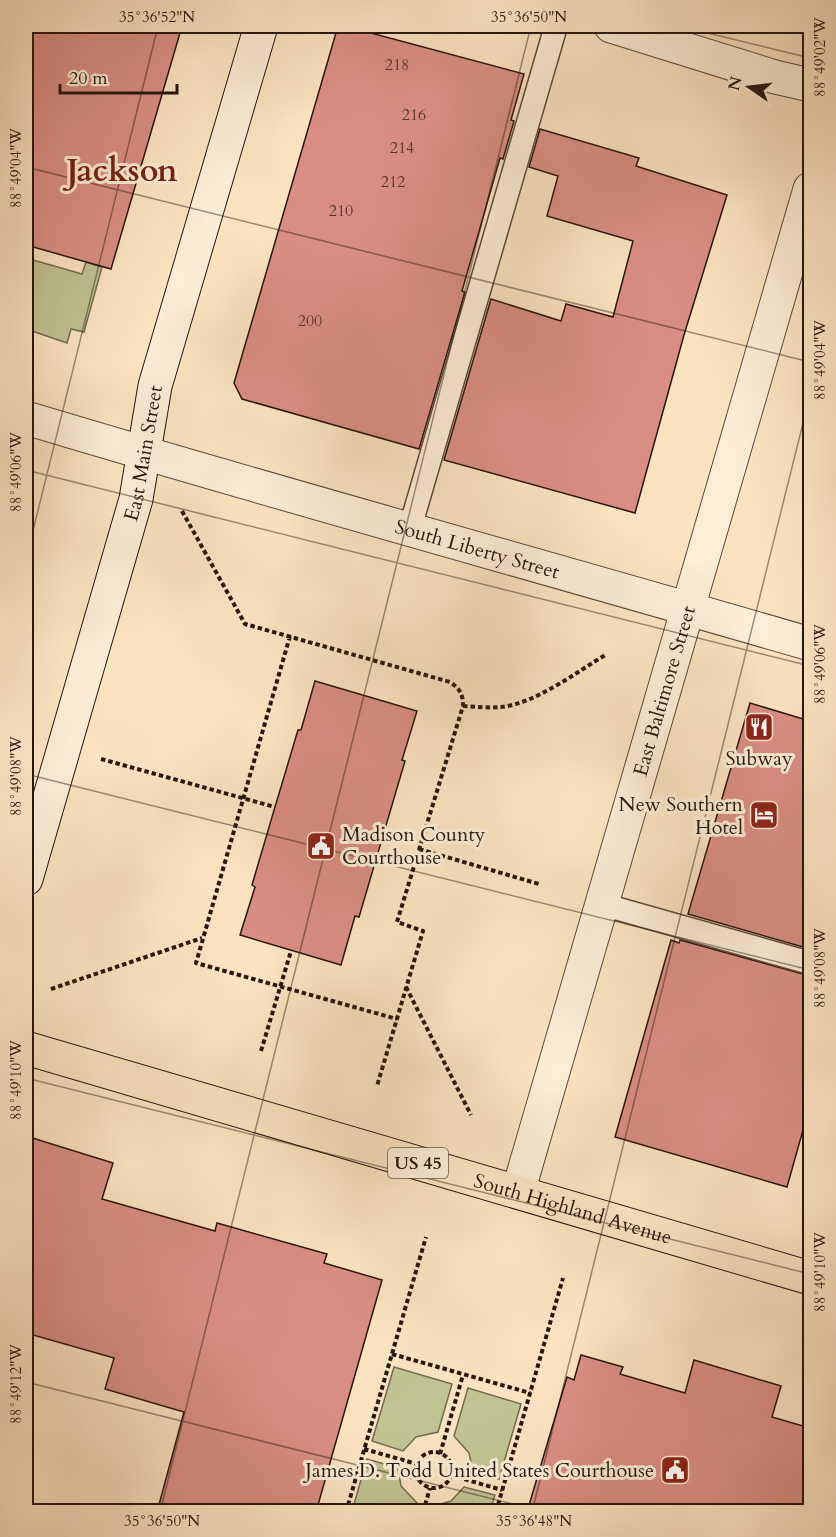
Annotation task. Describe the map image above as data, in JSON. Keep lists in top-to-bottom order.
{
  "streets": {
    "main road": ["US 45", "South Highland Avenue"],
    "street": ["East Main Street", "South Liberty Street", "East Baltimore Street"]
  },
  "crossings": [
    ["East Main Street", "South Liberty Street"],
    ["South Liberty Street", "East Baltimore Street"],
    ["East Baltimore Street", "South Highland Avenue"]
  ],
  "districts": ["Jackson"],
  "places": {
    "restaurant": ["Subway"],
    "hotel": ["New Southern Hotel"],
    "public building": ["Madison County Courthouse", "James D. Todd United States Courthouse"]
  },
  "house_numbers": [
    "218",
    "216",
    "214",
    "212",
    "210",
    "200"
  ],
  "scale_bar": "20 m",
  "north": "left",
  "coordinates": [
    "35°36'52\"N",
    "35°36'50\"N",
    "88°49'02\"W",
    "88°49'04\"W",
    "88°49'06\"W",
    "88°49'08\"W",
    "88°49'10\"W",
    "88°49'12\"W",
    "35°36'48\"N"
  ]
}
